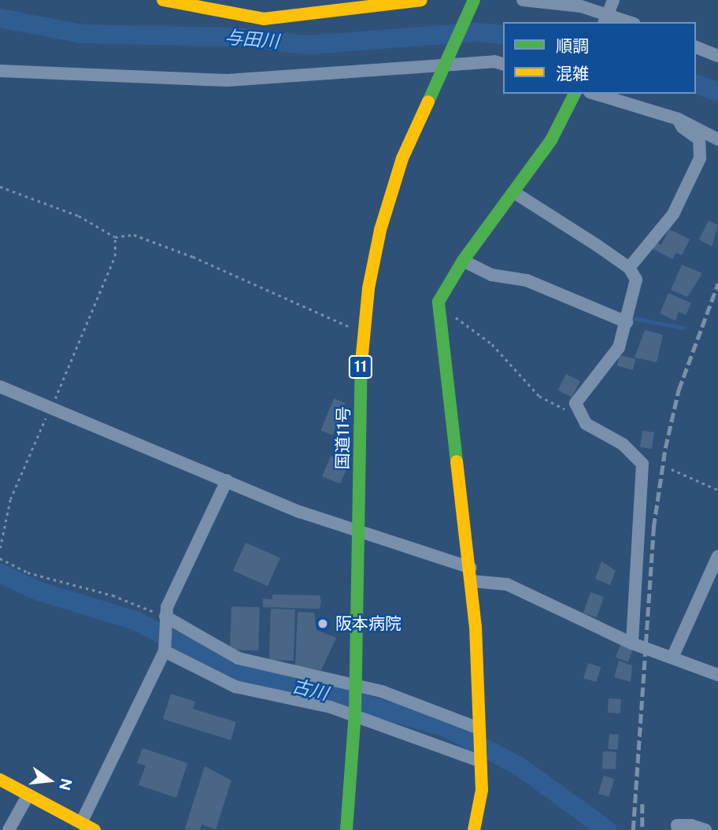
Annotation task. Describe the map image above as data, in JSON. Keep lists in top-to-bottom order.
{
  "streets": {
    "main road": ["11", "国道11号"]
  },
  "water": ["与田川", "古川"],
  "places": ["阪本病院"],
  "legend": ["順調", "混雑"],
  "north": "right"
}
